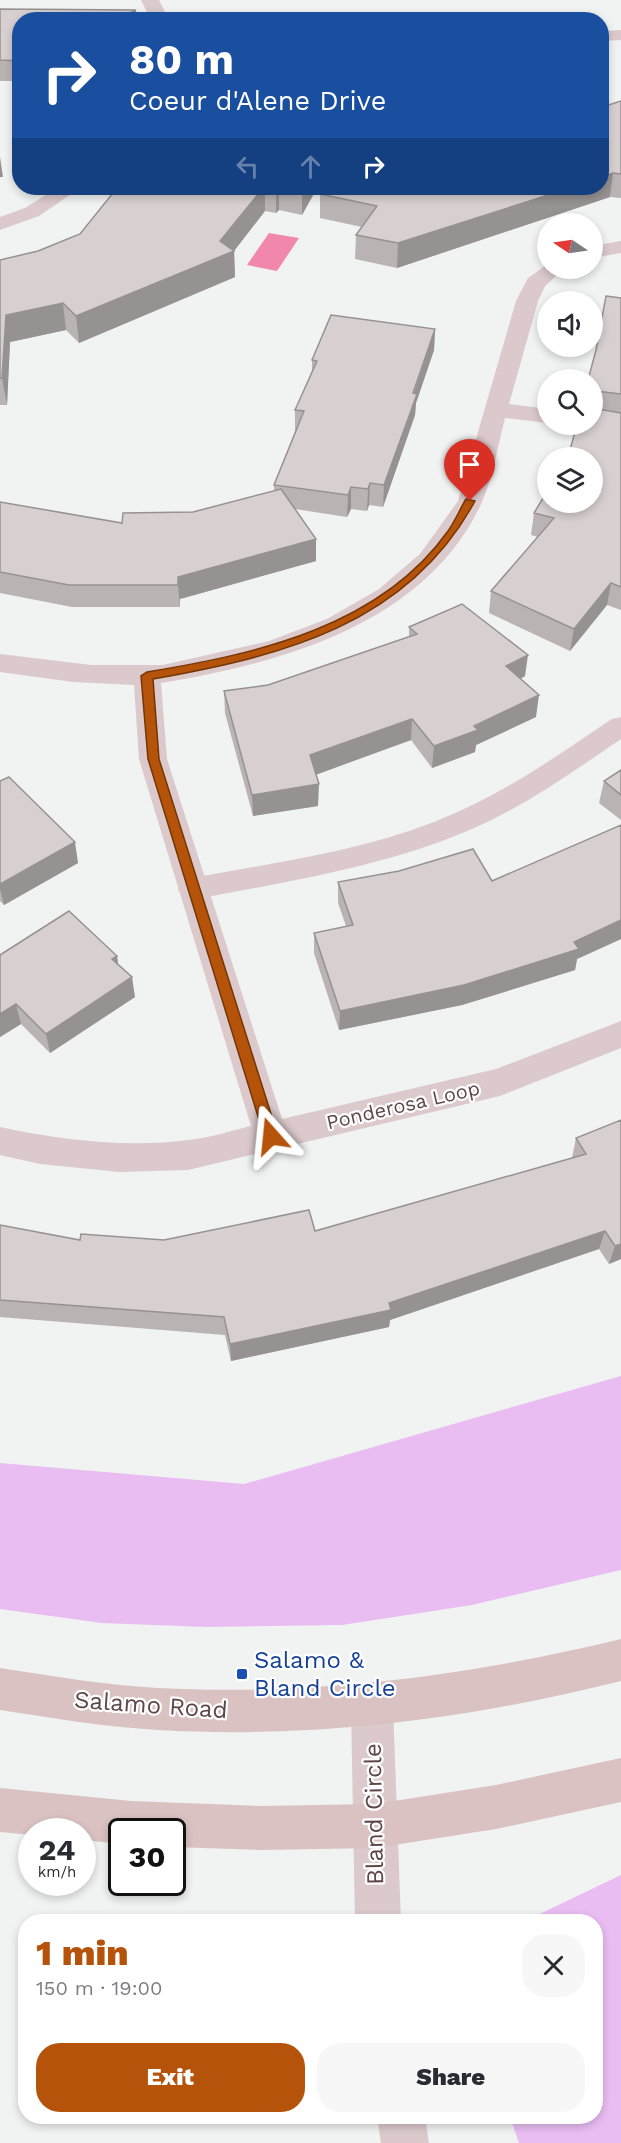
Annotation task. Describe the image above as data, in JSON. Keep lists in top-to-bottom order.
{
  "streets": {
    "main road": ["Salamo Road"],
    "street": ["Ponderosa Loop", "Bland Circle"]
  },
  "crossings": [
    ["Salamo Road", "Bland Circle"]
  ],
  "places": {
    "transit": ["Salamo & Bland Circle"]
  },
  "north": "left",
  "page": {
    "turn": ["80 m", "Coeur d'Alene Drive"],
    "speed": "24 km/h",
    "limit": "30",
    "heading": ["1 min", "150 m · 19:00"],
    "buttons": ["Exit", "Share"]
  }
}
